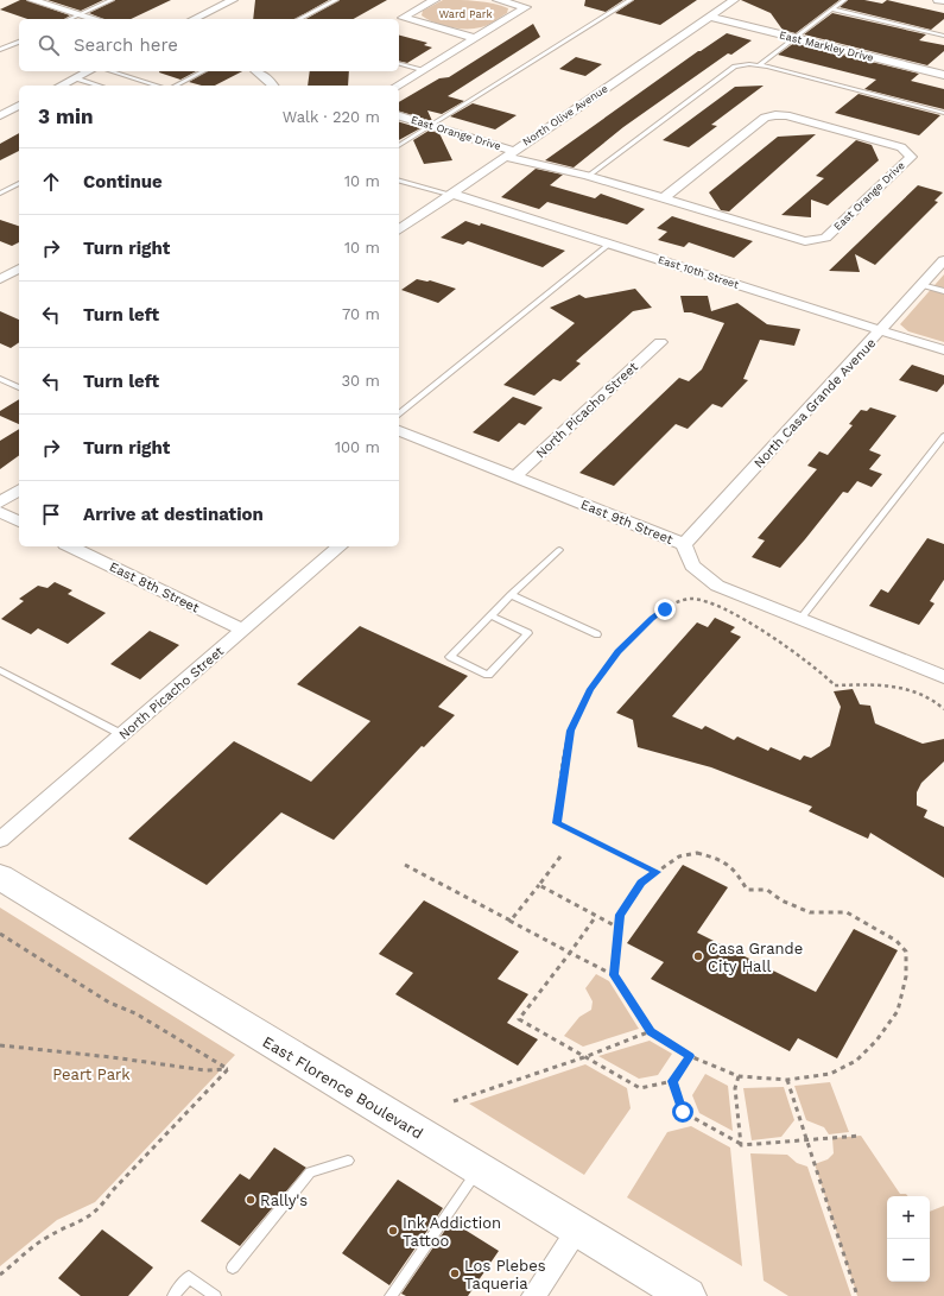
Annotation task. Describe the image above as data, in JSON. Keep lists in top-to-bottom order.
{
  "streets": {
    "main road": ["East Florence Boulevard"],
    "street": [
      "East Markley Drive",
      "North Olive Avenue",
      "East Orange Drive",
      "East 10th Street",
      "North Casa Grande Avenue",
      "North Picacho Street",
      "East 9th Street",
      "East 8th Street"
    ]
  },
  "crossings": [
    ["East Markley Drive", "North Olive Avenue"],
    ["North Olive Avenue", "East Orange Drive"],
    ["North Olive Avenue", "East 10th Street"],
    ["East 10th Street", "North Casa Grande Avenue"],
    ["North Casa Grande Avenue", "East 9th Street"],
    ["North Picacho Street", "East 9th Street"],
    ["North Picacho Street", "East 8th Street"]
  ],
  "parks": ["Ward Park", "Peart Park"],
  "places": [
    "Casa Grande City Hall",
    "Rally's",
    "Ink Addiction Tattoo",
    "Los Plebes Taqueria"
  ],
  "page": {
    "search": "Search here",
    "heading": ["3 min", "Walk · 220 m"],
    "list": [
      ["Continue", "10 m"],
      ["Turn right", "10 m"],
      ["Turn left", "70 m"],
      ["Turn left", "30 m"],
      ["Turn right", "100 m"],
      "Arrive at destination"
    ],
    "map_buttons": ["+", "−"]
  }
}
